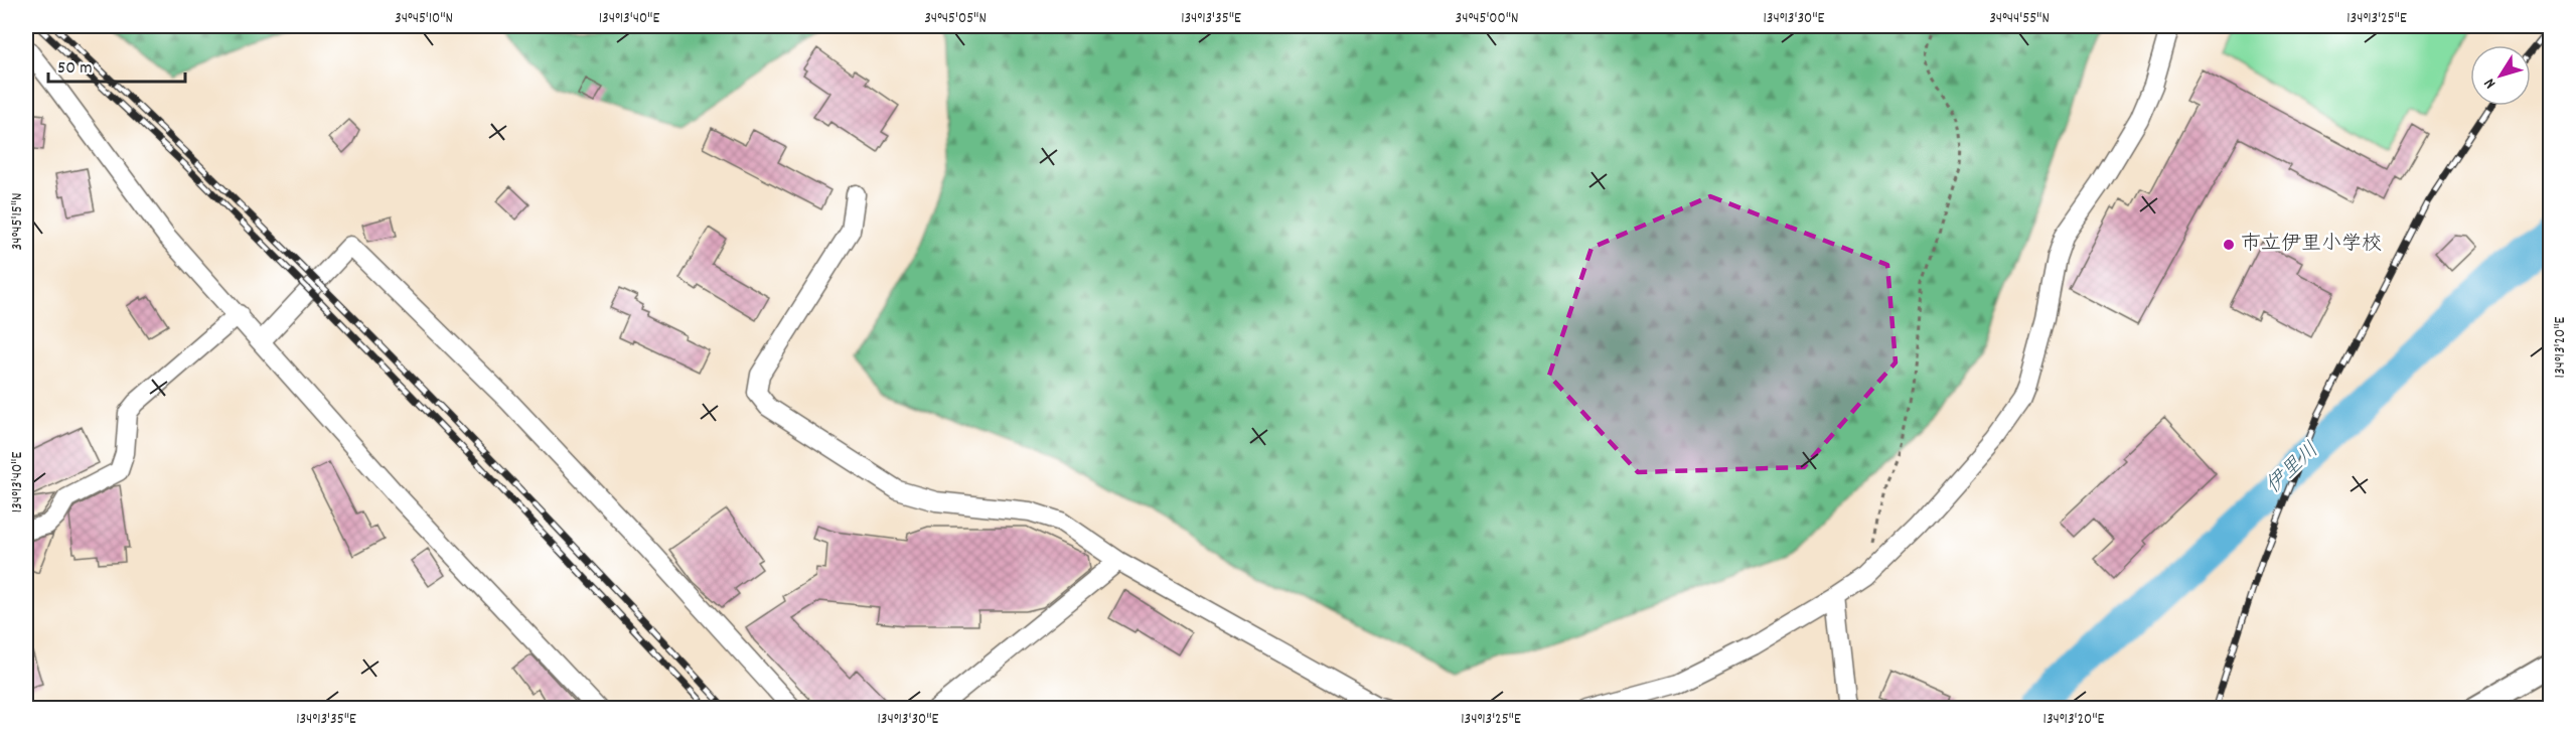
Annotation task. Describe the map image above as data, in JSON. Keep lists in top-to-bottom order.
{
  "water": ["伊里川"],
  "places": ["市立伊里小学校"],
  "scale_bar": "50 m",
  "north": "bottom left",
  "coordinates": [
    "34°45'10\"N",
    "134°13'40\"E",
    "34°45'05\"N",
    "134°13'35\"E",
    "34°45'00\"N",
    "134°13'30\"E",
    "34°44'55\"N",
    "134°13'25\"E",
    "34°45'15\"N",
    "134°13'20\"E"
  ]
}
